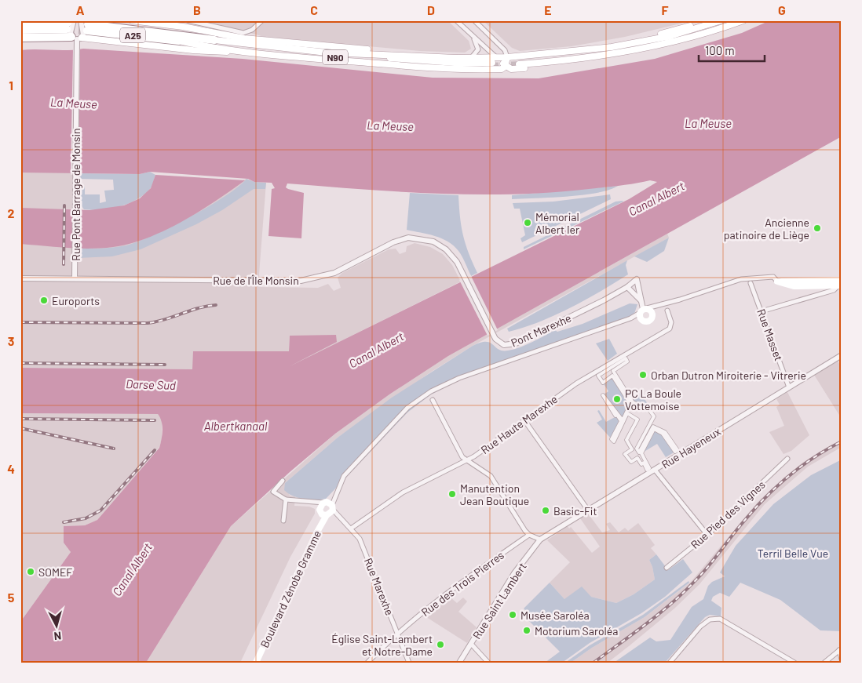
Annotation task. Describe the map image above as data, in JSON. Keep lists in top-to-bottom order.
{
  "streets": {
    "highway": ["A25"],
    "main road": ["N90", "Boulevard Zénobe Gramme"],
    "street": [
      "Rue Pont Barrage de Monsin",
      "Rue de l'Île Monsin",
      "Pont Marexhe",
      "Rue Masset",
      "Rue Haute Marexhe",
      "Rue Hayeneux",
      "Rue Pied des Vignes",
      "Rue des Trois Pierres",
      "Rue Marexhe",
      "Rue Saint Lambert"
    ]
  },
  "crossings": [
    ["A25", "N90"],
    ["N90", "Rue Pont Barrage de Monsin"],
    ["Rue Pont Barrage de Monsin", "Rue de l'Île Monsin"],
    ["Rue de l'Île Monsin", "Pont Marexhe"],
    ["Rue Masset", "Rue Hayeneux"],
    ["Rue Haute Marexhe", "Rue Marexhe"],
    ["Rue Hayeneux", "Rue Saint Lambert"],
    ["Rue des Trois Pierres", "Rue Marexhe"],
    ["Rue Marexhe", "Boulevard Zénobe Gramme"]
  ],
  "water": [
    "La Meuse",
    "Canal Albert",
    "Darse Sud",
    "Albertkanaal"
  ],
  "parks": ["Terril Belle Vue"],
  "places": [
    "Mémorial Albert Ier",
    "Ancienne patinoire de Liège",
    "Euroports",
    "Orban Dutron Miroiterie - Vitrerie",
    "PC La Boule Vottemoise",
    "Manutention Jean Boutique",
    "Basic-Fit",
    "SOMEF",
    "Musée Saroléa",
    "Motorium Saroléa",
    "Église Saint-Lambert et Notre-Dame"
  ],
  "scale_bar": "100 m",
  "north": "bottom",
  "grid": {
    "columns": [
      "A",
      "B",
      "C",
      "D",
      "E",
      "F",
      "G"
    ],
    "rows": [
      "1",
      "2",
      "3",
      "4",
      "5"
    ]
  }
}
